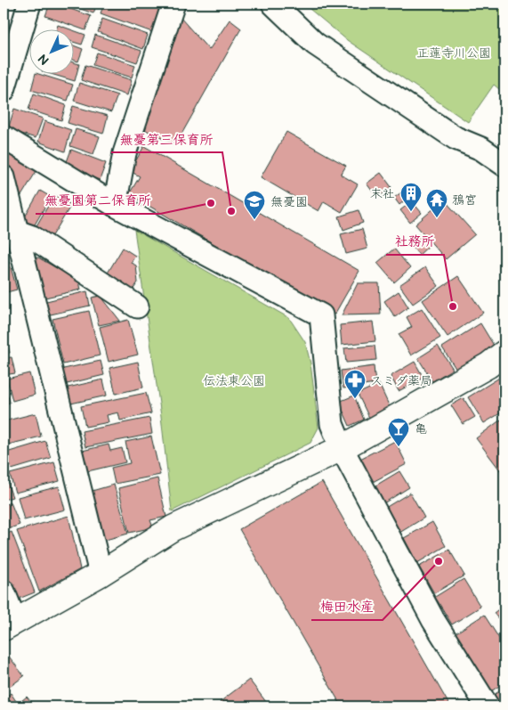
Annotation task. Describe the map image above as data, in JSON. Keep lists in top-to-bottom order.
{
  "parks": ["正蓮寺川公園", "伝法東公園"],
  "places": {
    "other": [
      "無憂園第二保育所",
      "無憂第三保育所",
      "社務所",
      "梅田水産"
    ],
    "building": ["末社"],
    "temple": ["鴉宮"],
    "school or university": ["無憂園"],
    "pharmacy": ["スミダ薬局"],
    "bar": ["亀"]
  },
  "north": "bottom left"
}
